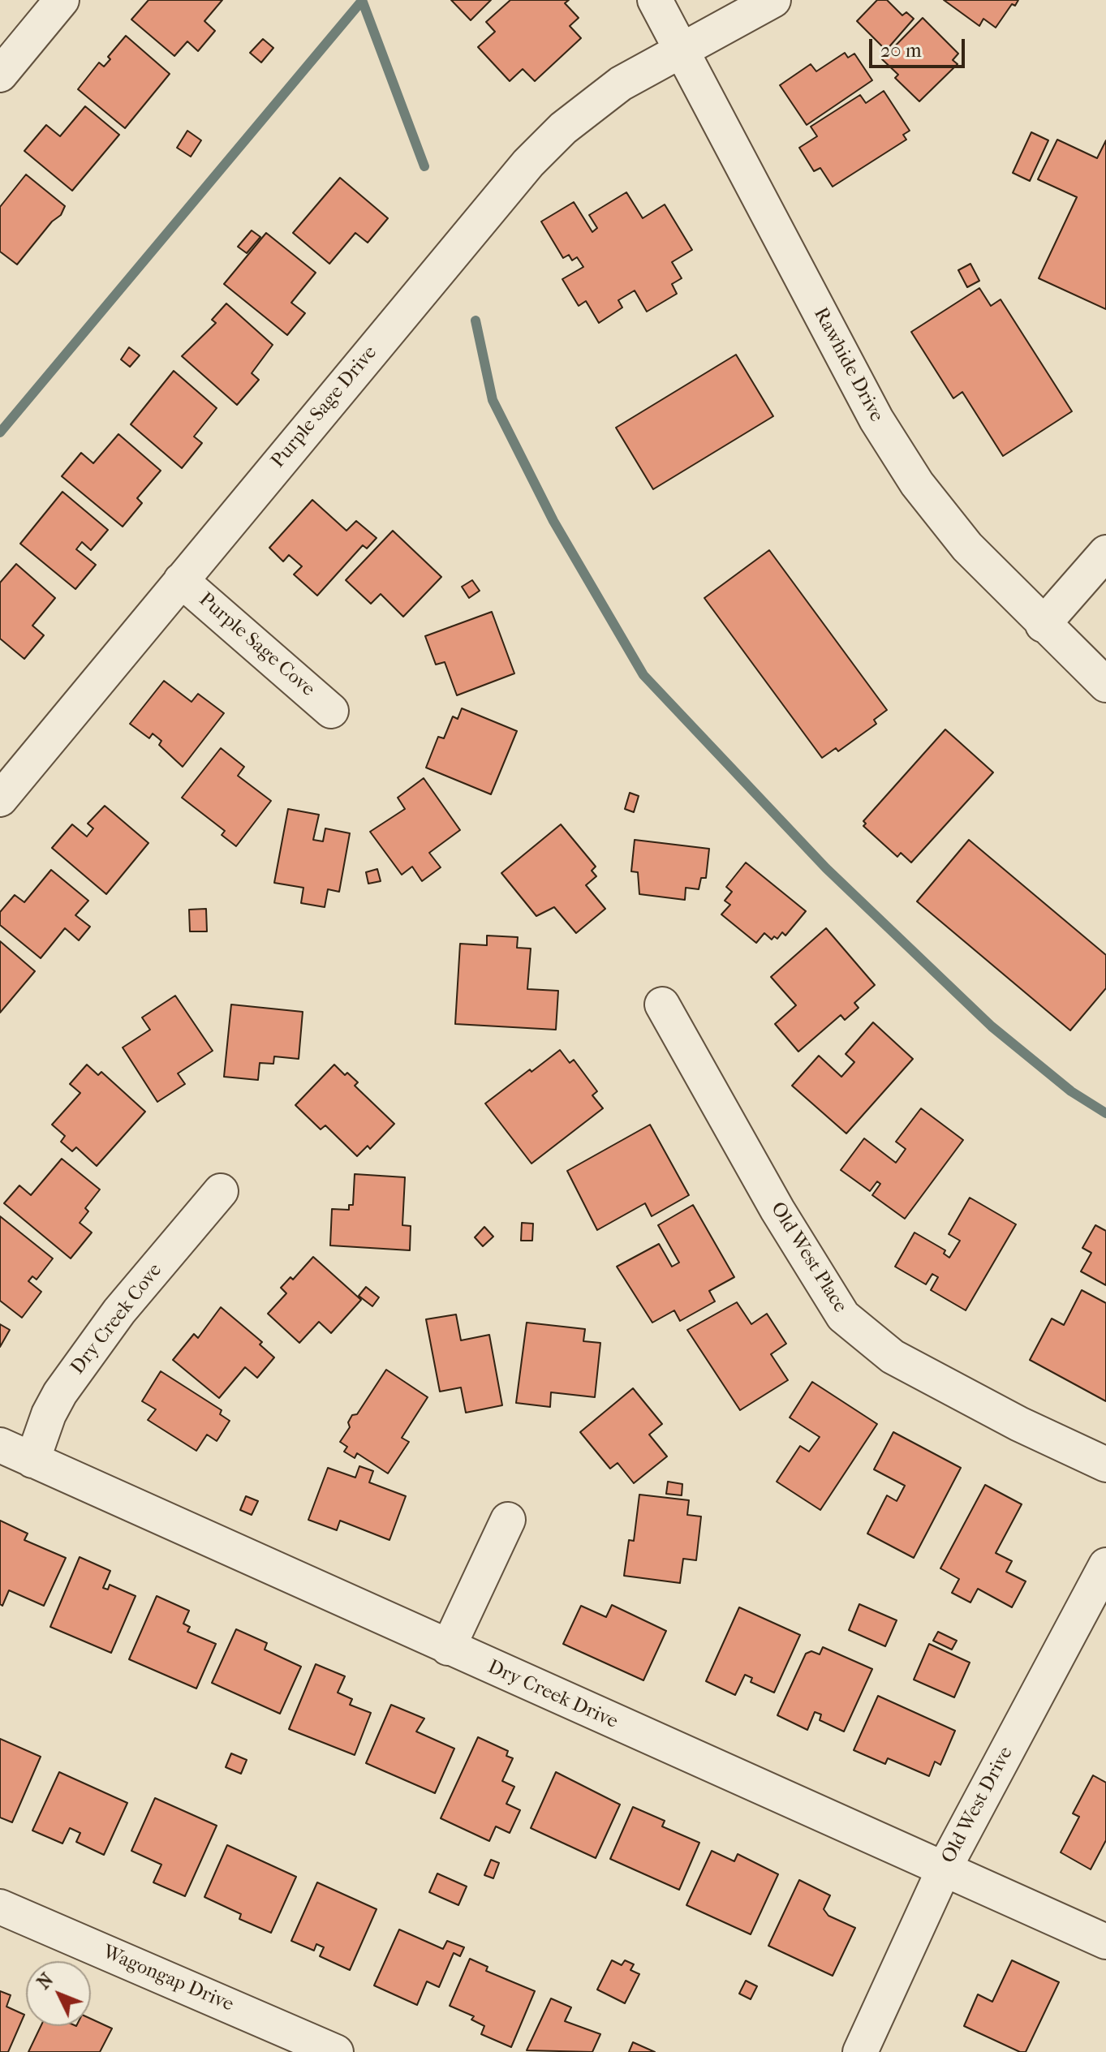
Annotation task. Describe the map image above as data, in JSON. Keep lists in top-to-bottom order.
{
  "streets": {
    "street": [
      "Rawhide Drive",
      "Purple Sage Drive",
      "Purple Sage Cove",
      "Old West Place",
      "Dry Creek Cove",
      "Dry Creek Drive",
      "Old West Drive",
      "Wagongap Drive"
    ]
  },
  "crossings": [
    ["Rawhide Drive", "Purple Sage Drive"],
    ["Purple Sage Drive", "Purple Sage Cove"],
    ["Dry Creek Cove", "Dry Creek Drive"],
    ["Dry Creek Drive", "Old West Drive"]
  ],
  "scale_bar": "20 m",
  "north": "top left"
}
